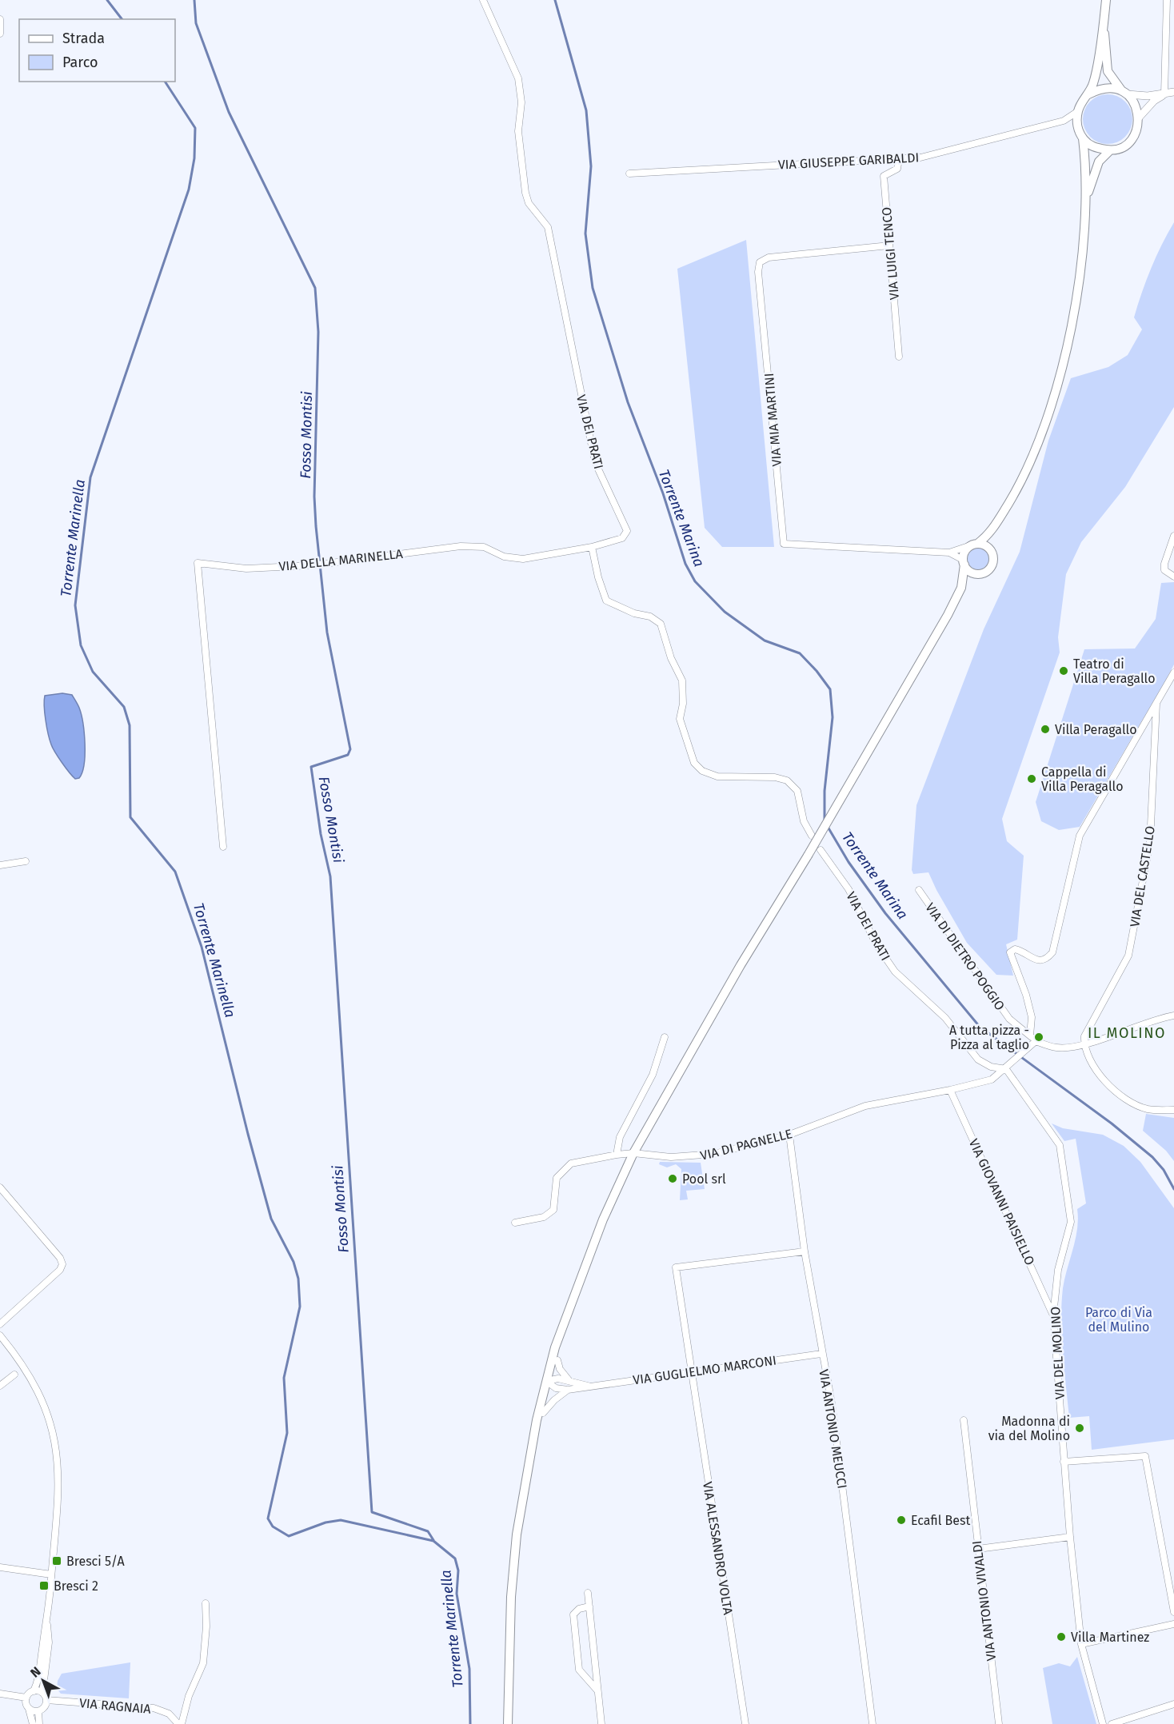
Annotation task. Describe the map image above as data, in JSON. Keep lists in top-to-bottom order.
{
  "streets": {
    "street": [
      "VIA GIUSEPPE GARIBALDI",
      "VIA LUIGI TENCO",
      "VIA MIA MARTINI",
      "VIA DEI PRATI",
      "VIA DELLA MARINELLA",
      "VIA DEL CASTELLO",
      "VIA DI DIETRO POGGIO",
      "VIA DI PAGNELLE",
      "VIA GIOVANNI PAISIELLO",
      "VIA DEL MOLINO",
      "VIA GUGLIELMO MARCONI",
      "VIA ANTONIO MEUCCI",
      "VIA ALESSANDRO VOLTA",
      "VIA ANTONIO VIVALDI",
      "VIA RAGNAIA"
    ]
  },
  "crossings": [
    ["VIA GIUSEPPE GARIBALDI", "VIA LUIGI TENCO"],
    ["VIA LUIGI TENCO", "VIA MIA MARTINI"],
    ["VIA DEI PRATI", "VIA DELLA MARINELLA"],
    ["VIA DEI PRATI", "VIA DI PAGNELLE"],
    ["VIA DEI PRATI", "VIA DEL MOLINO"],
    ["VIA DI PAGNELLE", "VIA GIOVANNI PAISIELLO"],
    ["VIA DI PAGNELLE", "VIA DEL MOLINO"],
    ["VIA DI PAGNELLE", "VIA ANTONIO MEUCCI"],
    ["VIA GIOVANNI PAISIELLO", "VIA DEL MOLINO"],
    ["VIA GUGLIELMO MARCONI", "VIA ANTONIO MEUCCI"],
    ["VIA GUGLIELMO MARCONI", "VIA ALESSANDRO VOLTA"],
    ["VIA ANTONIO MEUCCI", "VIA ALESSANDRO VOLTA"]
  ],
  "districts": ["IL MOLINO"],
  "water": ["Fosso Montisi", "Torrente Marina", "Torrente Marinella"],
  "parks": ["Parco di Via del Mulino"],
  "places": {
    "other": [
      "Teatro di Villa Peragallo",
      "Villa Peragallo",
      "Cappella di Villa Peragallo",
      "A tutta pizza - Pizza al taglio",
      "Pool srl",
      "Madonna di via del Molino",
      "Ecafil Best",
      "Villa Martinez"
    ],
    "transit": ["Bresci 5/A", "Bresci 2"]
  },
  "legend": ["Strada", "Parco"],
  "north": "top left"
}
